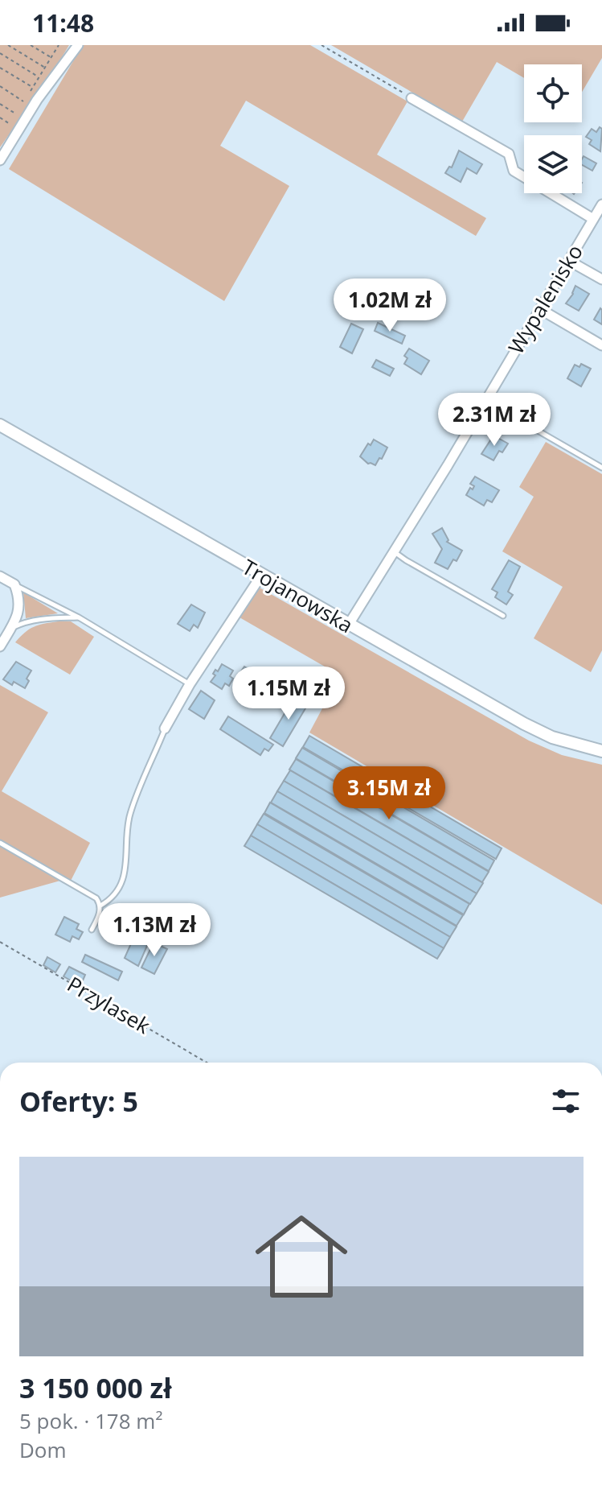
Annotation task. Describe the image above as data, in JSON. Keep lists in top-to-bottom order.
{
  "streets": {
    "street": ["Wypalenisko", "Trojanowska"],
    "path": ["Przylasek"]
  },
  "crossings": [
    ["Wypalenisko", "Trojanowska"]
  ],
  "page": {
    "status": "11:48",
    "price": [
      "1.02M zł",
      "2.31M zł",
      "1.15M zł",
      "3.15M zł",
      "1.13M zł"
    ],
    "heading": "Oferty: 5",
    "list": [
      {
        "name": "3 150 000 zł",
        "note": "5 pok. · 178 m² · Dom"
      }
    ]
  }
}
